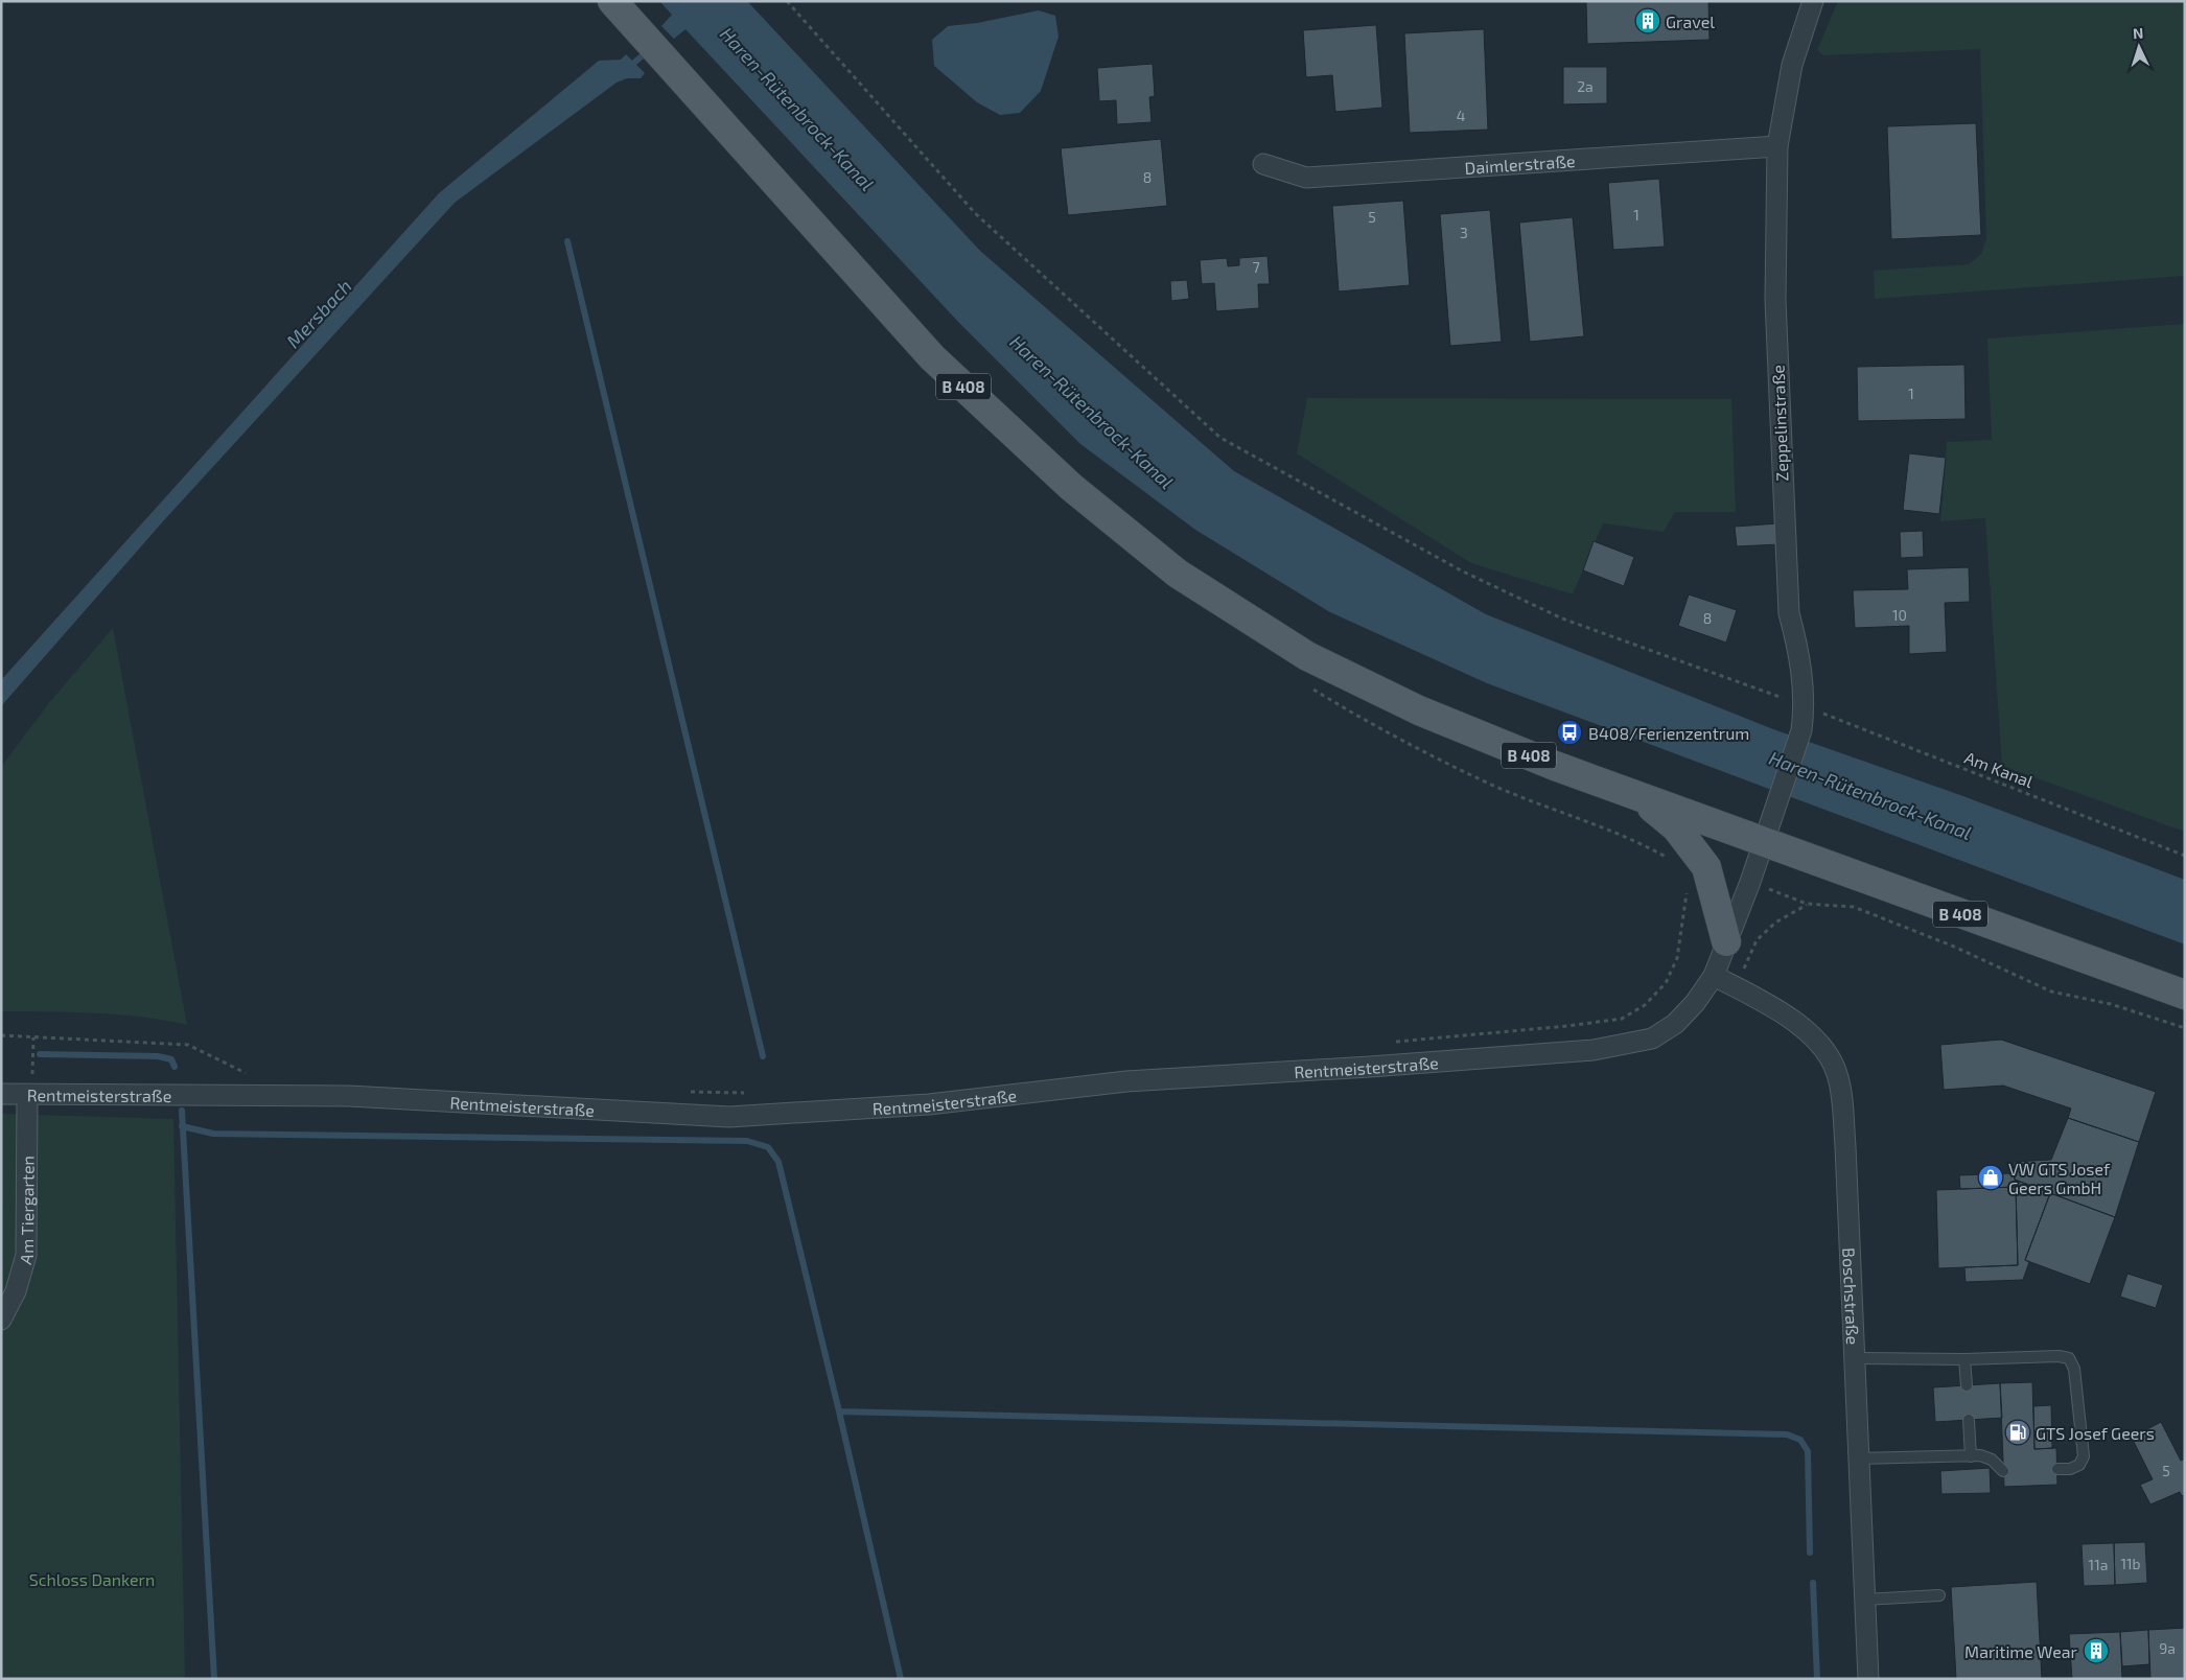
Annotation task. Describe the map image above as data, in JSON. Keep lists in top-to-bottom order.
{
  "streets": {
    "main road": ["B 408"],
    "street": [
      "Daimlerstraße",
      "Zeppelinstraße",
      "Rentmeisterstraße",
      "Am Tiergarten",
      "Boschstraße"
    ],
    "path": ["Am Kanal"]
  },
  "crossings": [
    ["Daimlerstraße", "Zeppelinstraße"],
    ["B 408", "Zeppelinstraße"],
    ["B 408", "Rentmeisterstraße"],
    ["Zeppelinstraße", "Am Kanal"],
    ["Zeppelinstraße", "Rentmeisterstraße"],
    ["Rentmeisterstraße", "Am Tiergarten"],
    ["Rentmeisterstraße", "Boschstraße"]
  ],
  "water": ["Haren-Rütenbrock-Kanal", "Mersbach"],
  "parks": ["Schloss Dankern"],
  "places": {
    "building": ["Gravel", "Maritime Wear"],
    "bus stop": ["B408/Ferienzentrum"],
    "shop": ["VW GTS Josef Geers GmbH"],
    "fuel station": ["GTS Josef Geers"]
  },
  "house_numbers": [
    "2a",
    "4",
    "8",
    "1",
    "5",
    "3",
    "7",
    "1",
    "10",
    "8",
    "5",
    "11b",
    "11a",
    "9a"
  ],
  "north": "top"
}
